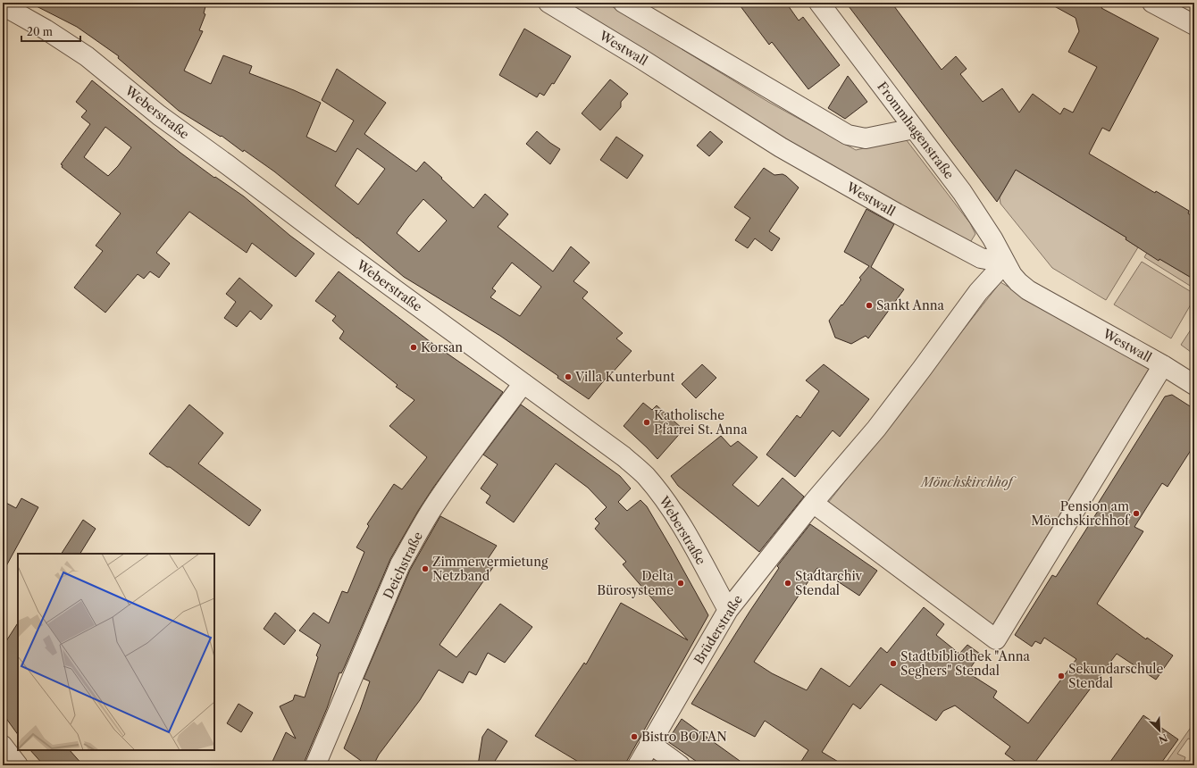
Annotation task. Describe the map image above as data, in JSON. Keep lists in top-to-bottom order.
{
  "streets": {
    "street": [
      "Westwall",
      "Weberstraße",
      "Frommhagenstraße",
      "Deichstraße",
      "Brüderstraße"
    ]
  },
  "crossings": [
    ["Westwall", "Frommhagenstraße"],
    ["Weberstraße", "Deichstraße"],
    ["Weberstraße", "Brüderstraße"]
  ],
  "parks": ["Mönchskirchhof"],
  "places": [
    "Sankt Anna",
    "Korsan",
    "Villa Kunterbunt",
    "Katholische Pfarrei St. Anna",
    "Pension am Mönchskirchhof",
    "Zimmervermietung Netzband",
    "Delta Bürosysteme",
    "Stadtarchiv Stendal",
    "Stadtbibliothek \"Anna Seghers\" Stendal",
    "Sekundarschule Stendal",
    "Bistro BOTAN"
  ],
  "scale_bar": "20 m",
  "north": "bottom right"
}
